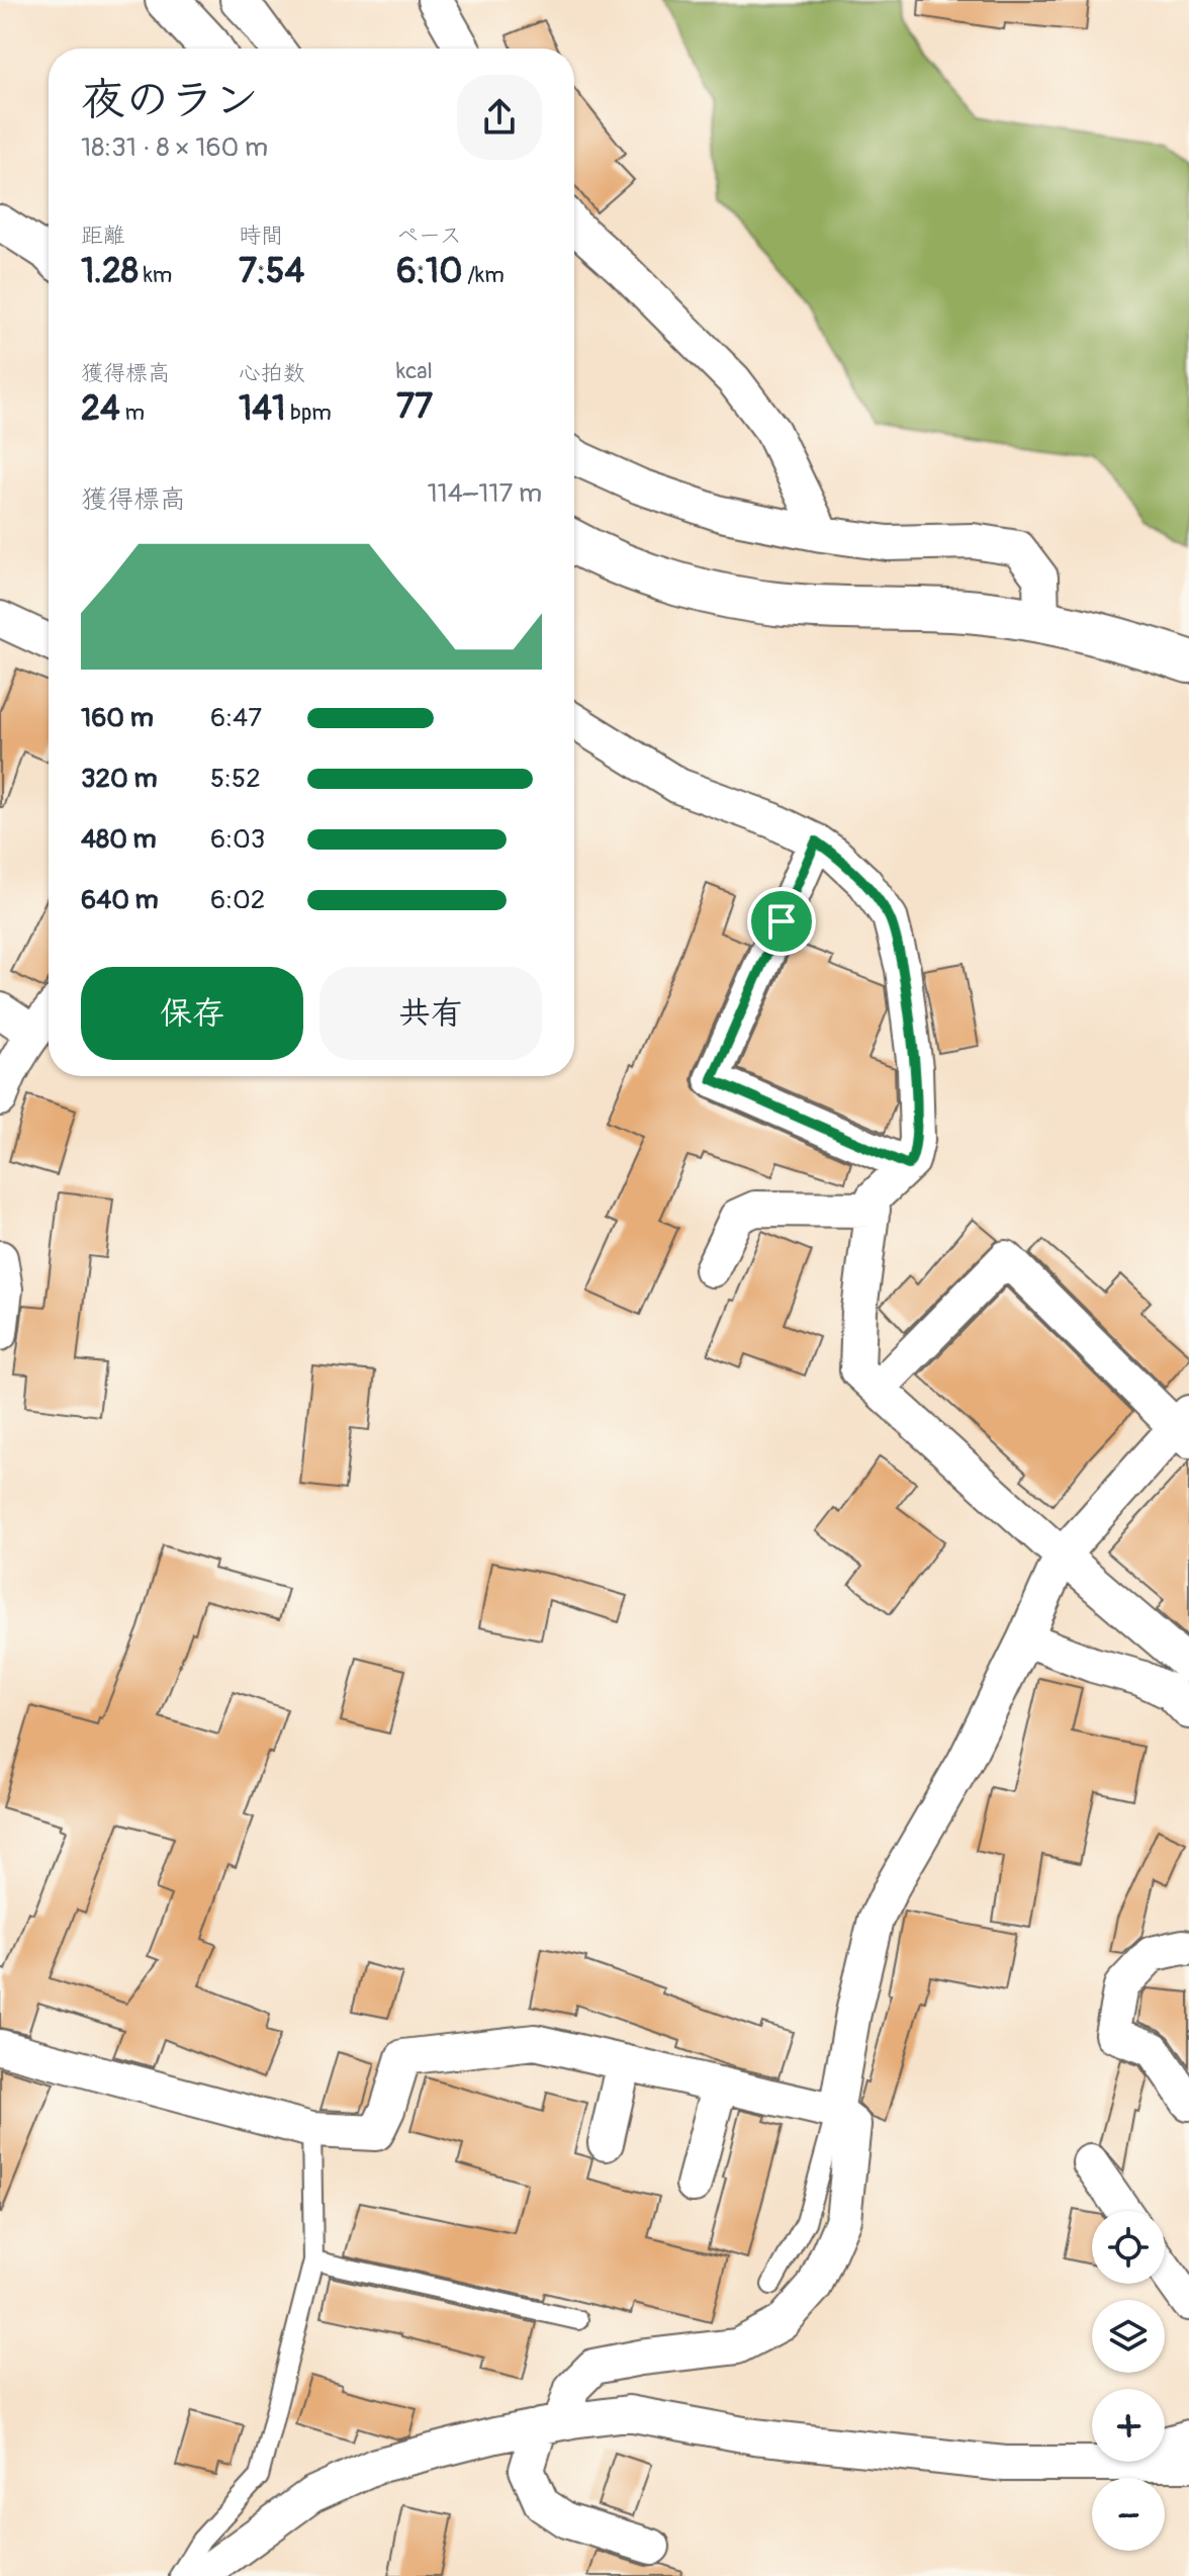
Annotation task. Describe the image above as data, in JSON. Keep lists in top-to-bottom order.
{
  "page": {
    "heading": ["夜のラン", "18:31 · 8 × 160 m"],
    "stats": [
      ["距離", "1.28 km"],
      ["時間", "7:54"],
      ["ペース", "6:10 /km"],
      ["獲得標高", "24 m"],
      ["心拍数", "141 bpm"],
      ["kcal", "77"]
    ],
    "chart": ["獲得標高", "114–117 m"],
    "list": [
      {
        "name": "160 m",
        "note": "6:47"
      },
      {
        "name": "320 m",
        "note": "5:52"
      },
      {
        "name": "480 m",
        "note": "6:03"
      },
      {
        "name": "640 m",
        "note": "6:02"
      }
    ],
    "buttons": ["保存", "共有"],
    "map_buttons": ["+", "−"]
  }
}
